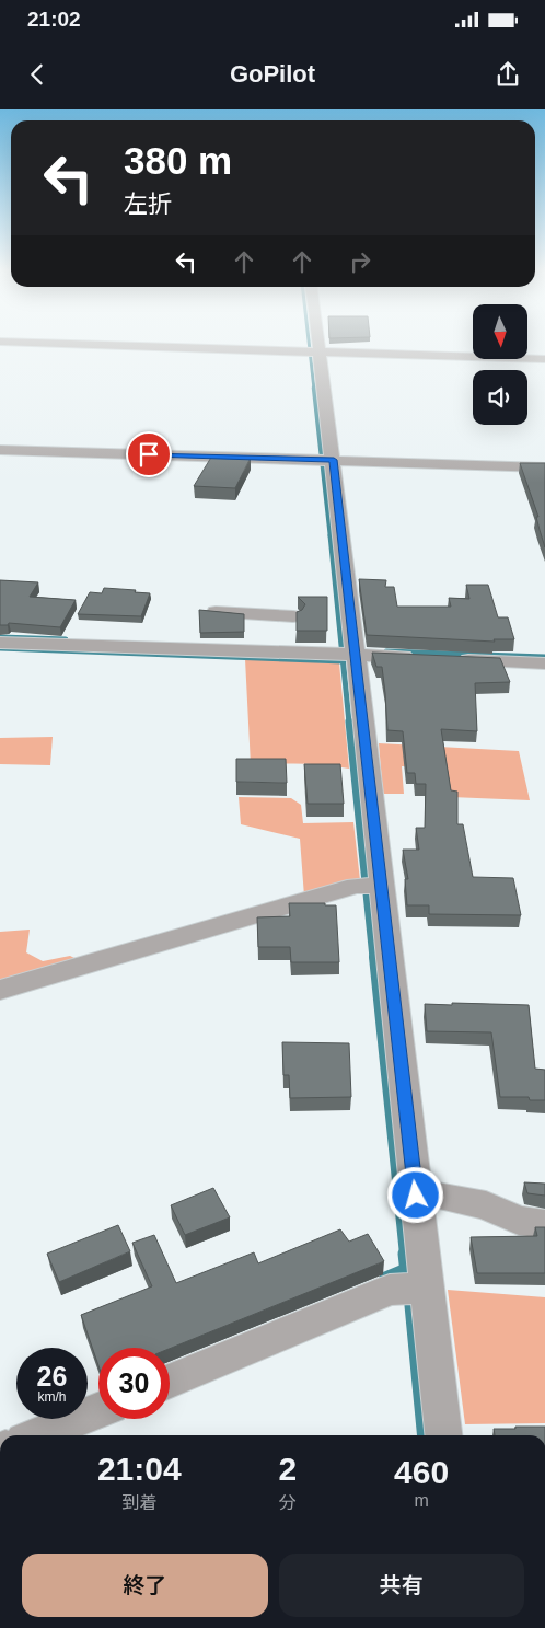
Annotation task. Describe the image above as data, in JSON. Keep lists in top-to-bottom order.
{
  "north": "bottom",
  "page": {
    "status": "21:02",
    "header": "GoPilot",
    "turn": ["380 m", "左折"],
    "speed": "26 km/h",
    "limit": "30",
    "eta": [
      "21:04",
      "到着",
      "2",
      "分",
      "460",
      "m"
    ],
    "buttons": ["終了", "共有"]
  }
}
